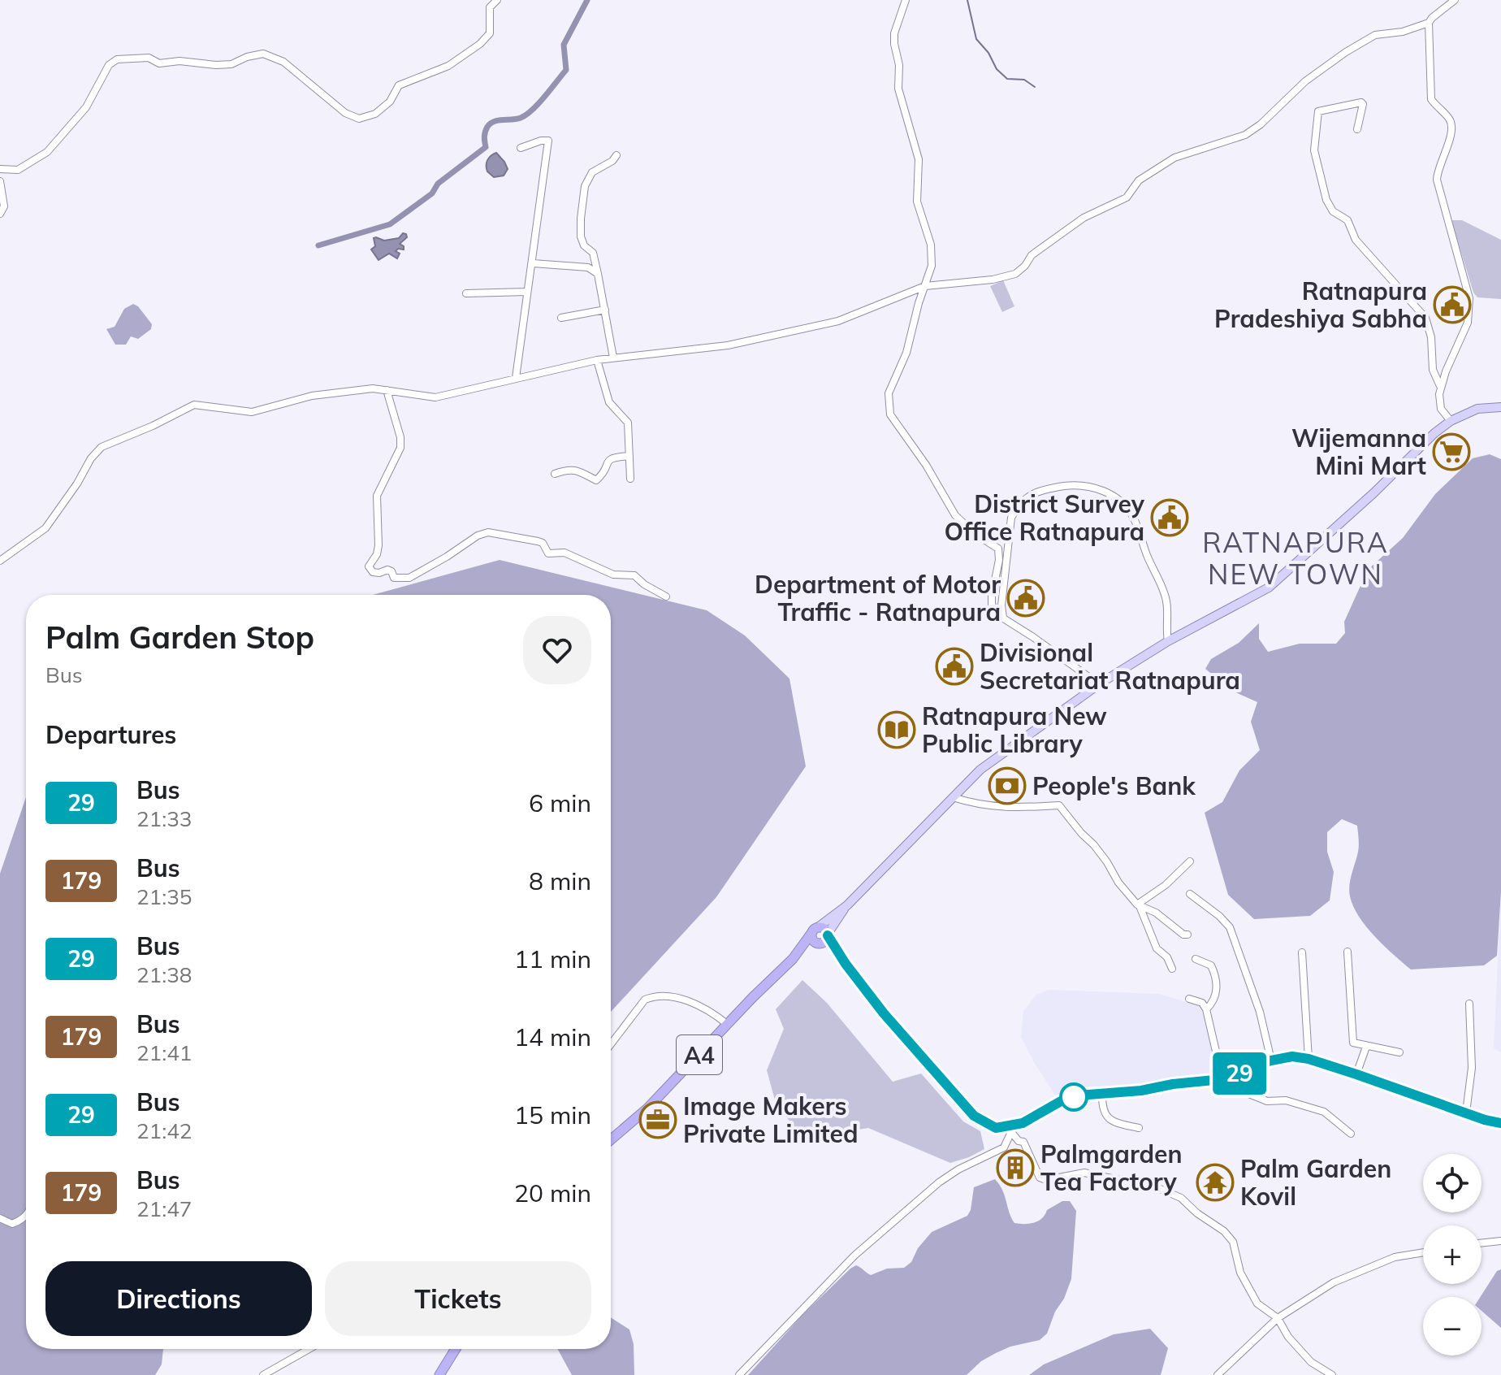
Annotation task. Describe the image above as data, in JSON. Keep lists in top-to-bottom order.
{
  "streets": {
    "highway": ["A4"]
  },
  "districts": ["RATNAPURA NEW TOWN"],
  "places": {
    "public building": [
      "Ratnapura Pradeshiya Sabha",
      "District Survey Office Ratnapura",
      "Department of Motor Traffic - Ratnapura",
      "Divisional Secretariat Ratnapura"
    ],
    "supermarket": ["Wijemanna Mini Mart"],
    "library": ["Ratnapura New Public Library"],
    "bank": ["People's Bank"],
    "office": ["Image Makers Private Limited"],
    "building": ["Palmgarden Tea Factory"],
    "temple": ["Palm Garden Kovil"]
  },
  "lines": ["bus line 29"],
  "page": {
    "on_map": "29",
    "heading": [
      ["Palm Garden Stop", "Bus"],
      "Departures"
    ],
    "list": [
      {
        "mark": "29",
        "name": "Bus",
        "note": "21:33",
        "value": "6 min"
      },
      {
        "mark": "179",
        "name": "Bus",
        "note": "21:35",
        "value": "8 min"
      },
      {
        "mark": "29",
        "name": "Bus",
        "note": "21:38",
        "value": "11 min"
      },
      {
        "mark": "179",
        "name": "Bus",
        "note": "21:41",
        "value": "14 min"
      },
      {
        "mark": "29",
        "name": "Bus",
        "note": "21:42",
        "value": "15 min"
      },
      {
        "mark": "179",
        "name": "Bus",
        "note": "21:47",
        "value": "20 min"
      }
    ],
    "map_buttons": ["+", "−"],
    "buttons": ["Directions", "Tickets"]
  }
}
